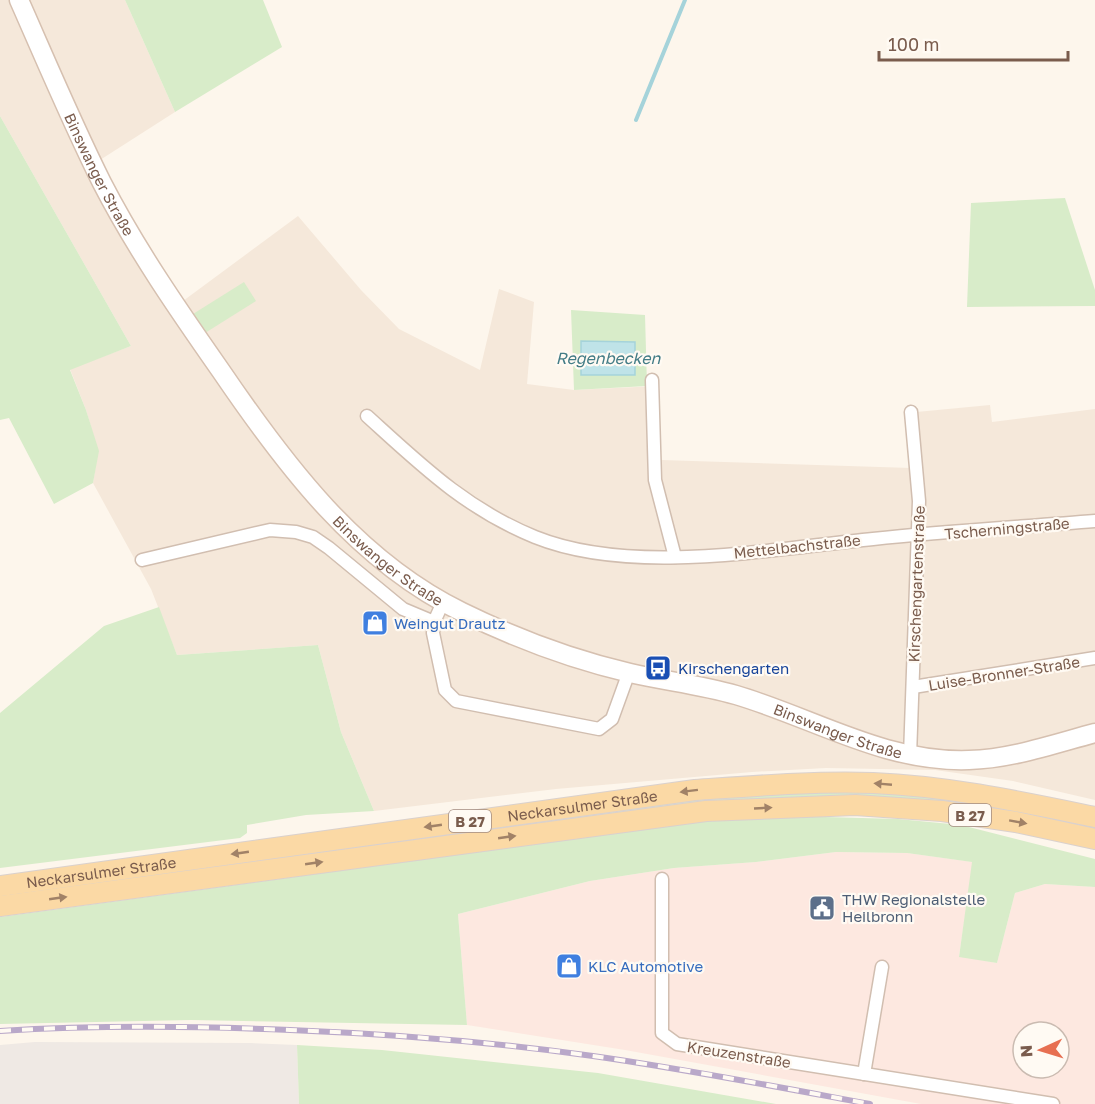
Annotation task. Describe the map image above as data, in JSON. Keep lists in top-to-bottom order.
{
  "streets": {
    "main road": ["Binswanger Straße", "Neckarsulmer Straße", "B 27"],
    "street": [
      "Tscherningstraße",
      "Mettelbachstraße",
      "Kirschengartenstraße",
      "Luise-Bronner-Straße",
      "Kreuzenstraße"
    ]
  },
  "crossings": [
    ["Binswanger Straße", "Kirschengartenstraße"],
    ["Tscherningstraße", "Mettelbachstraße"],
    ["Tscherningstraße", "Kirschengartenstraße"],
    ["Mettelbachstraße", "Kirschengartenstraße"],
    ["Kirschengartenstraße", "Luise-Bronner-Straße"]
  ],
  "water": ["Regenbecken"],
  "places": {
    "shop": ["Weingut Drautz", "KLC Automotive"],
    "bus stop": ["Kirschengarten"],
    "public building": ["THW Regionalstelle Heilbronn"]
  },
  "scale_bar": "100 m",
  "north": "left"
}
